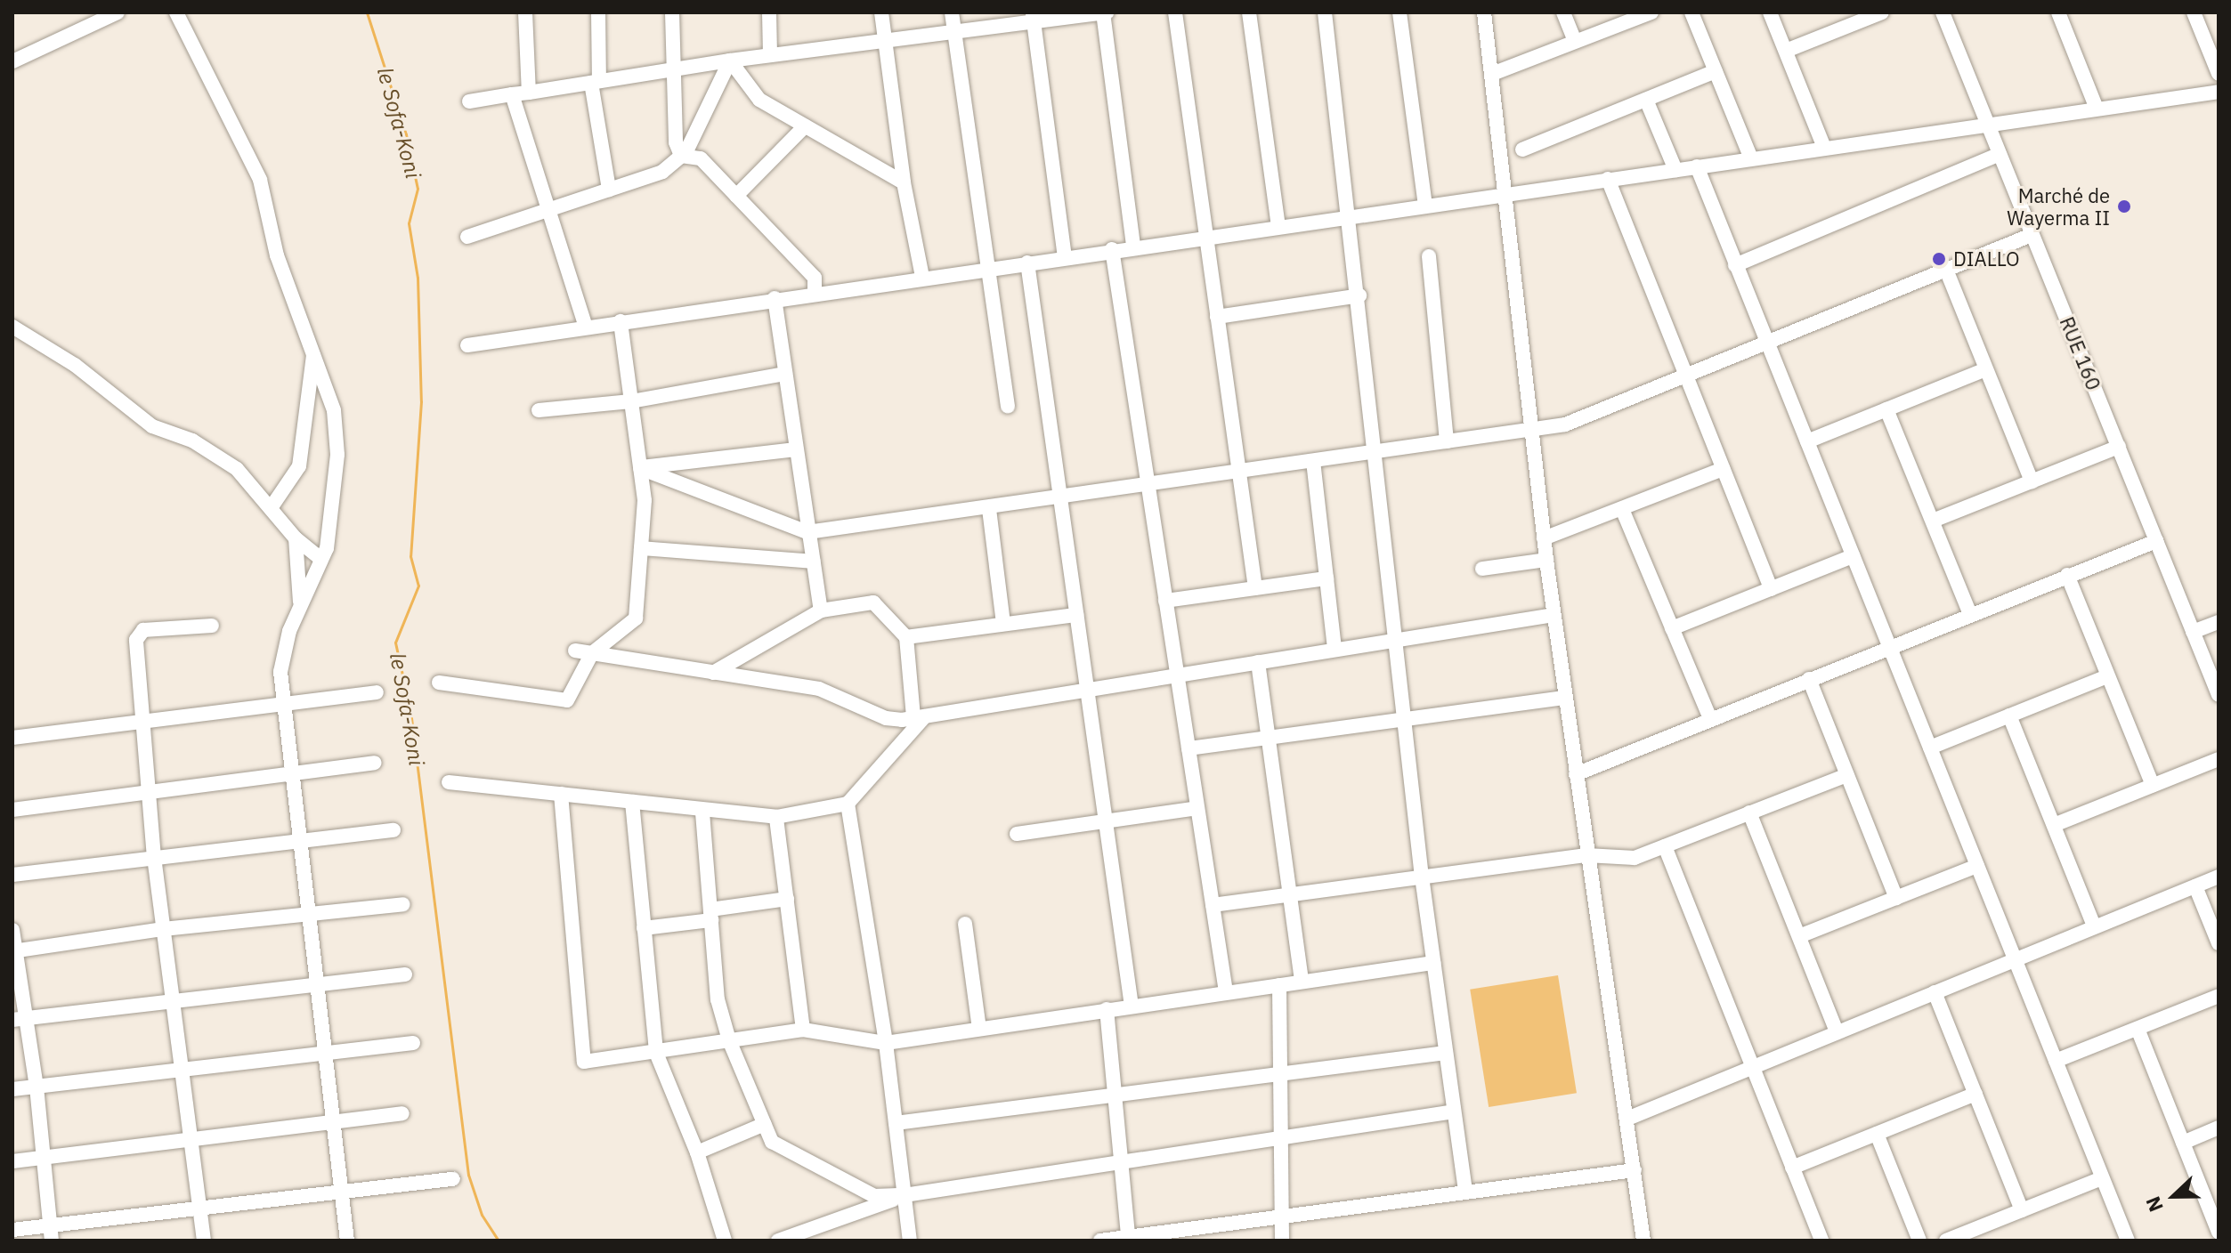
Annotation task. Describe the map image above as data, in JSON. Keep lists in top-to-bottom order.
{
  "streets": {
    "street": ["RUE 160"]
  },
  "water": ["le Sofa-Koni"],
  "places": ["Marché de Wayerma II", "DIALLO"],
  "north": "left"
}
